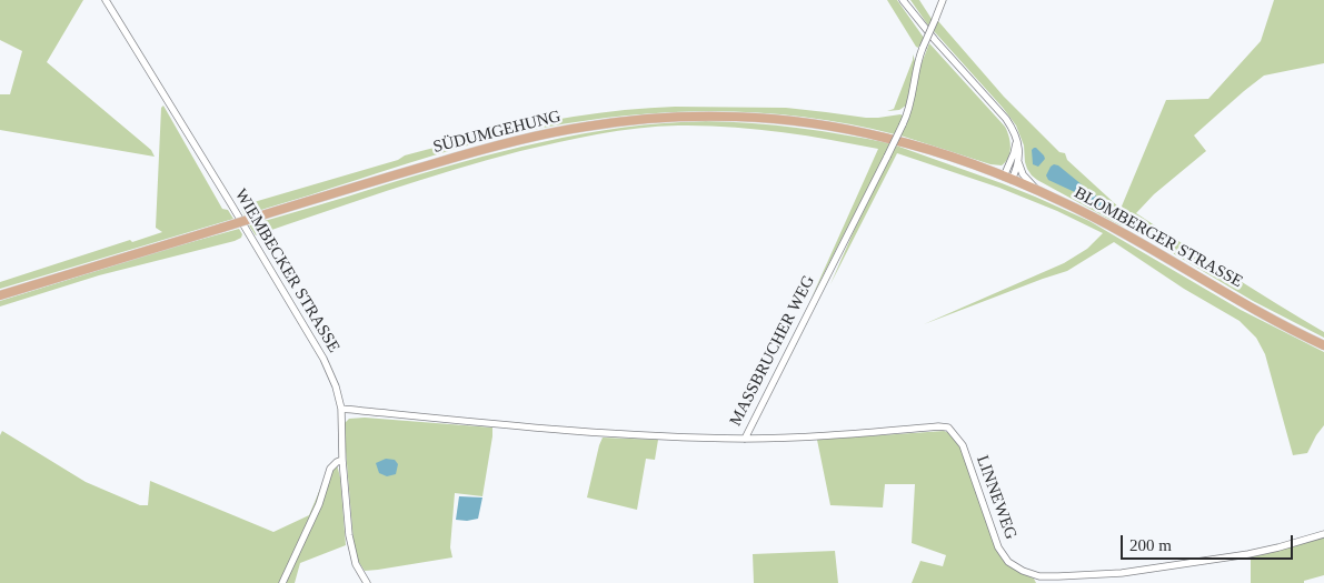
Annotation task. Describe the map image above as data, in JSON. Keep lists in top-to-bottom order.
{
  "streets": {
    "main road": ["SÜDUMGEHUNG", "BLOMBERGER STRASSE"],
    "street": ["WIEMBECKER STRASSE", "MASSBRUCHER WEG", "LINNEWEG"]
  },
  "crossings": [
    ["SÜDUMGEHUNG", "BLOMBERGER STRASSE"],
    ["WIEMBECKER STRASSE", "MASSBRUCHER WEG"],
    ["MASSBRUCHER WEG", "LINNEWEG"]
  ],
  "scale_bar": "200 m"
}
